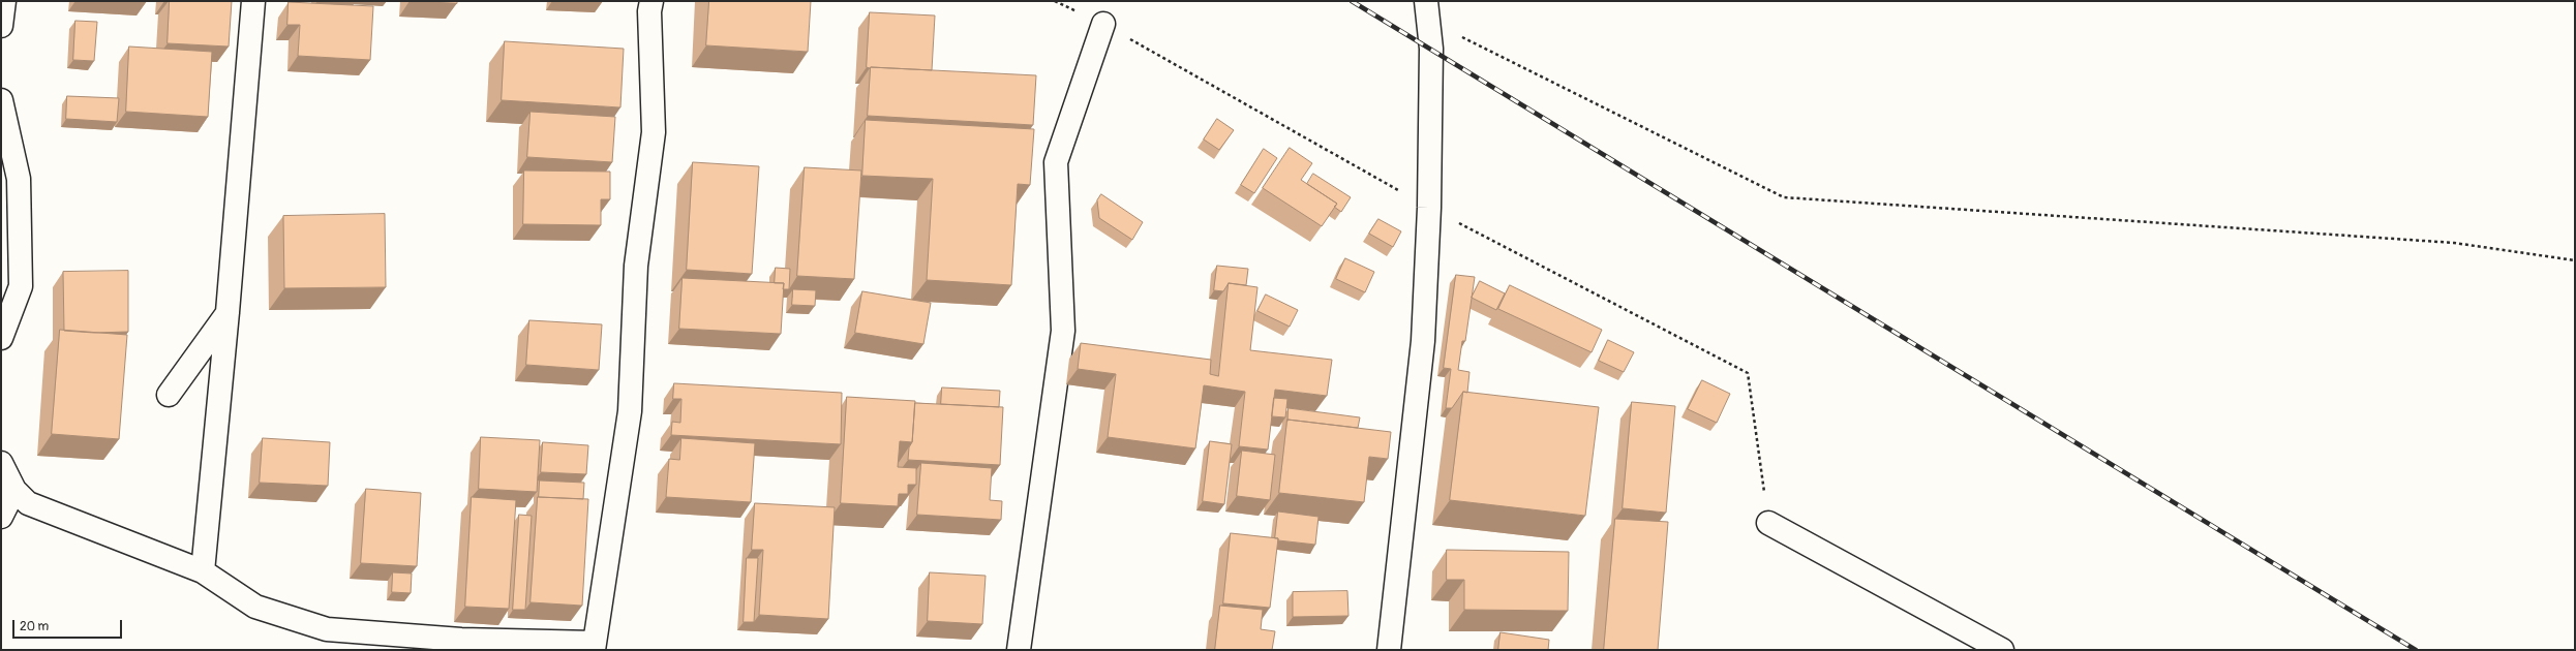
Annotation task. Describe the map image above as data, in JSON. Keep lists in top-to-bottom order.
{
  "scale_bar": "20 m"
}
